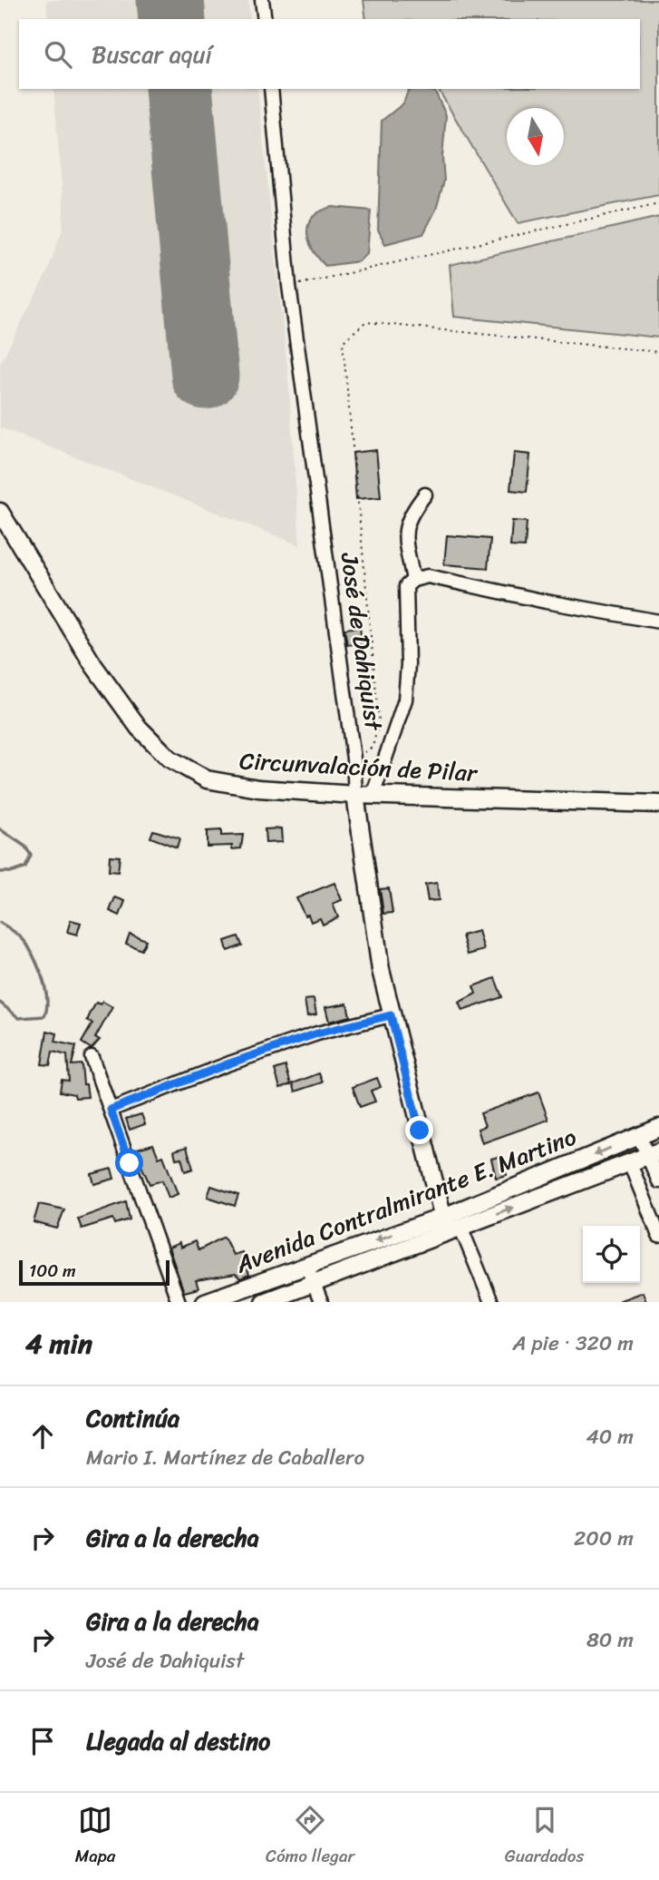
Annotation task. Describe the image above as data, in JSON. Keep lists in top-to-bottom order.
{
  "streets": {
    "main road": ["José de Dahiquist", "Circunvalación de Pilar", "Avenida Contralmirante E. Martino"]
  },
  "crossings": [
    ["José de Dahiquist", "Circunvalación de Pilar"],
    ["José de Dahiquist", "Avenida Contralmirante E. Martino"]
  ],
  "scale_bar": "100 m",
  "north": "bottom",
  "page": {
    "search": "Buscar aquí",
    "scale": "100 m",
    "heading": ["4 min", "A pie · 320 m"],
    "list": [
      ["Continúa", "Mario I. Martínez de Caballero", "40 m"],
      ["Gira a la derecha", "200 m"],
      ["Gira a la derecha", "José de Dahiquist", "80 m"],
      "Llegada al destino"
    ],
    "nav": ["Mapa", "Cómo llegar", "Guardados"]
  }
}
